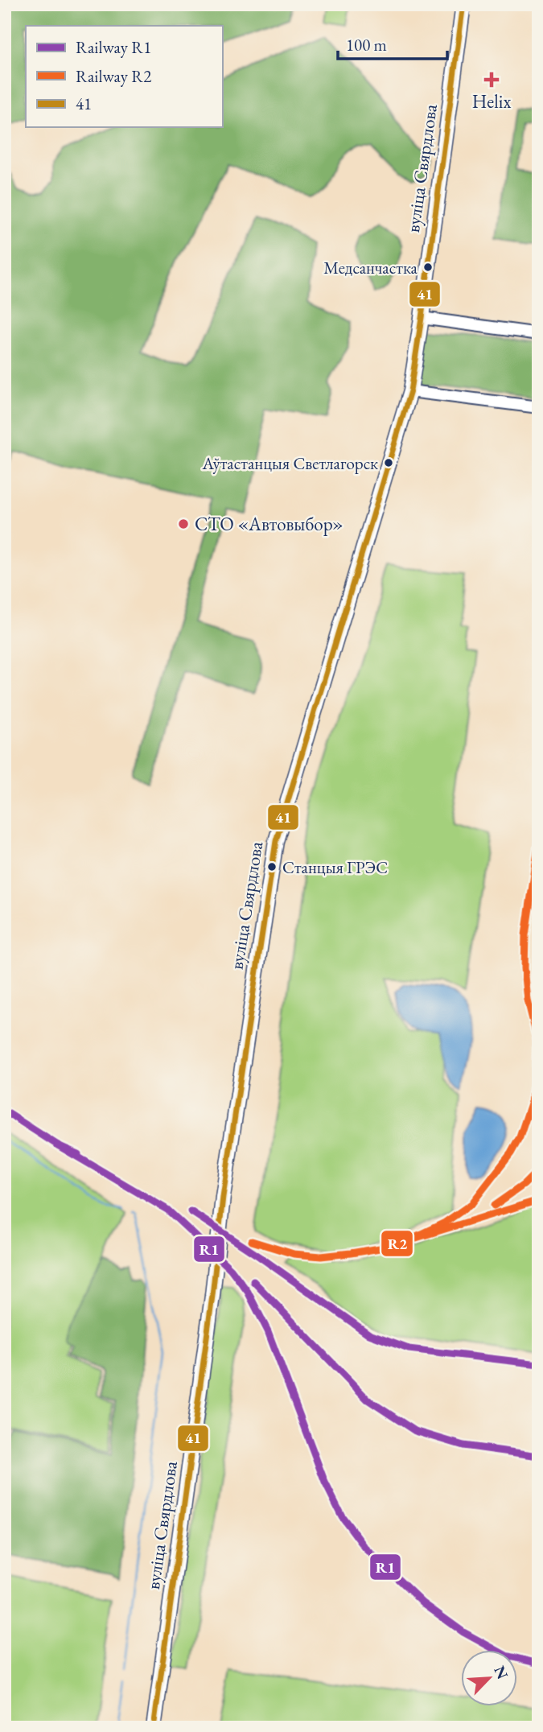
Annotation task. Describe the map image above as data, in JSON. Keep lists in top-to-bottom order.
{
  "streets": {
    "main road": ["вуліца Свярдлова"]
  },
  "places": {
    "health": ["Helix"],
    "other": [
      "Медсанчастка",
      "Аўтастанцыя Светлагорск",
      "СТО «Автовыбор»",
      "Станцыя ГРЭС"
    ]
  },
  "lines": ["transit line 41", "rail line R2", "rail line R1"],
  "legend": ["Railway R1", "Railway R2", "41"],
  "scale_bar": "100 m",
  "north": "top right"
}
